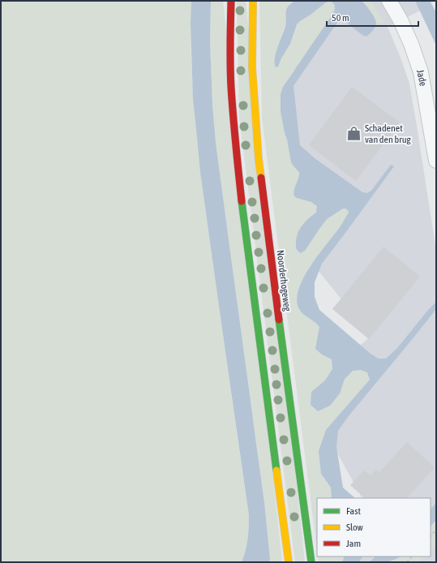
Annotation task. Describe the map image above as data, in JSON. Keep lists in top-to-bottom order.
{
  "streets": {
    "main road": ["Noorderhogeweg"],
    "street": ["Jade"]
  },
  "places": {
    "shop": ["Schadenet van den brug"]
  },
  "legend": ["Fast", "Slow", "Jam"],
  "scale_bar": "50 m"
}
